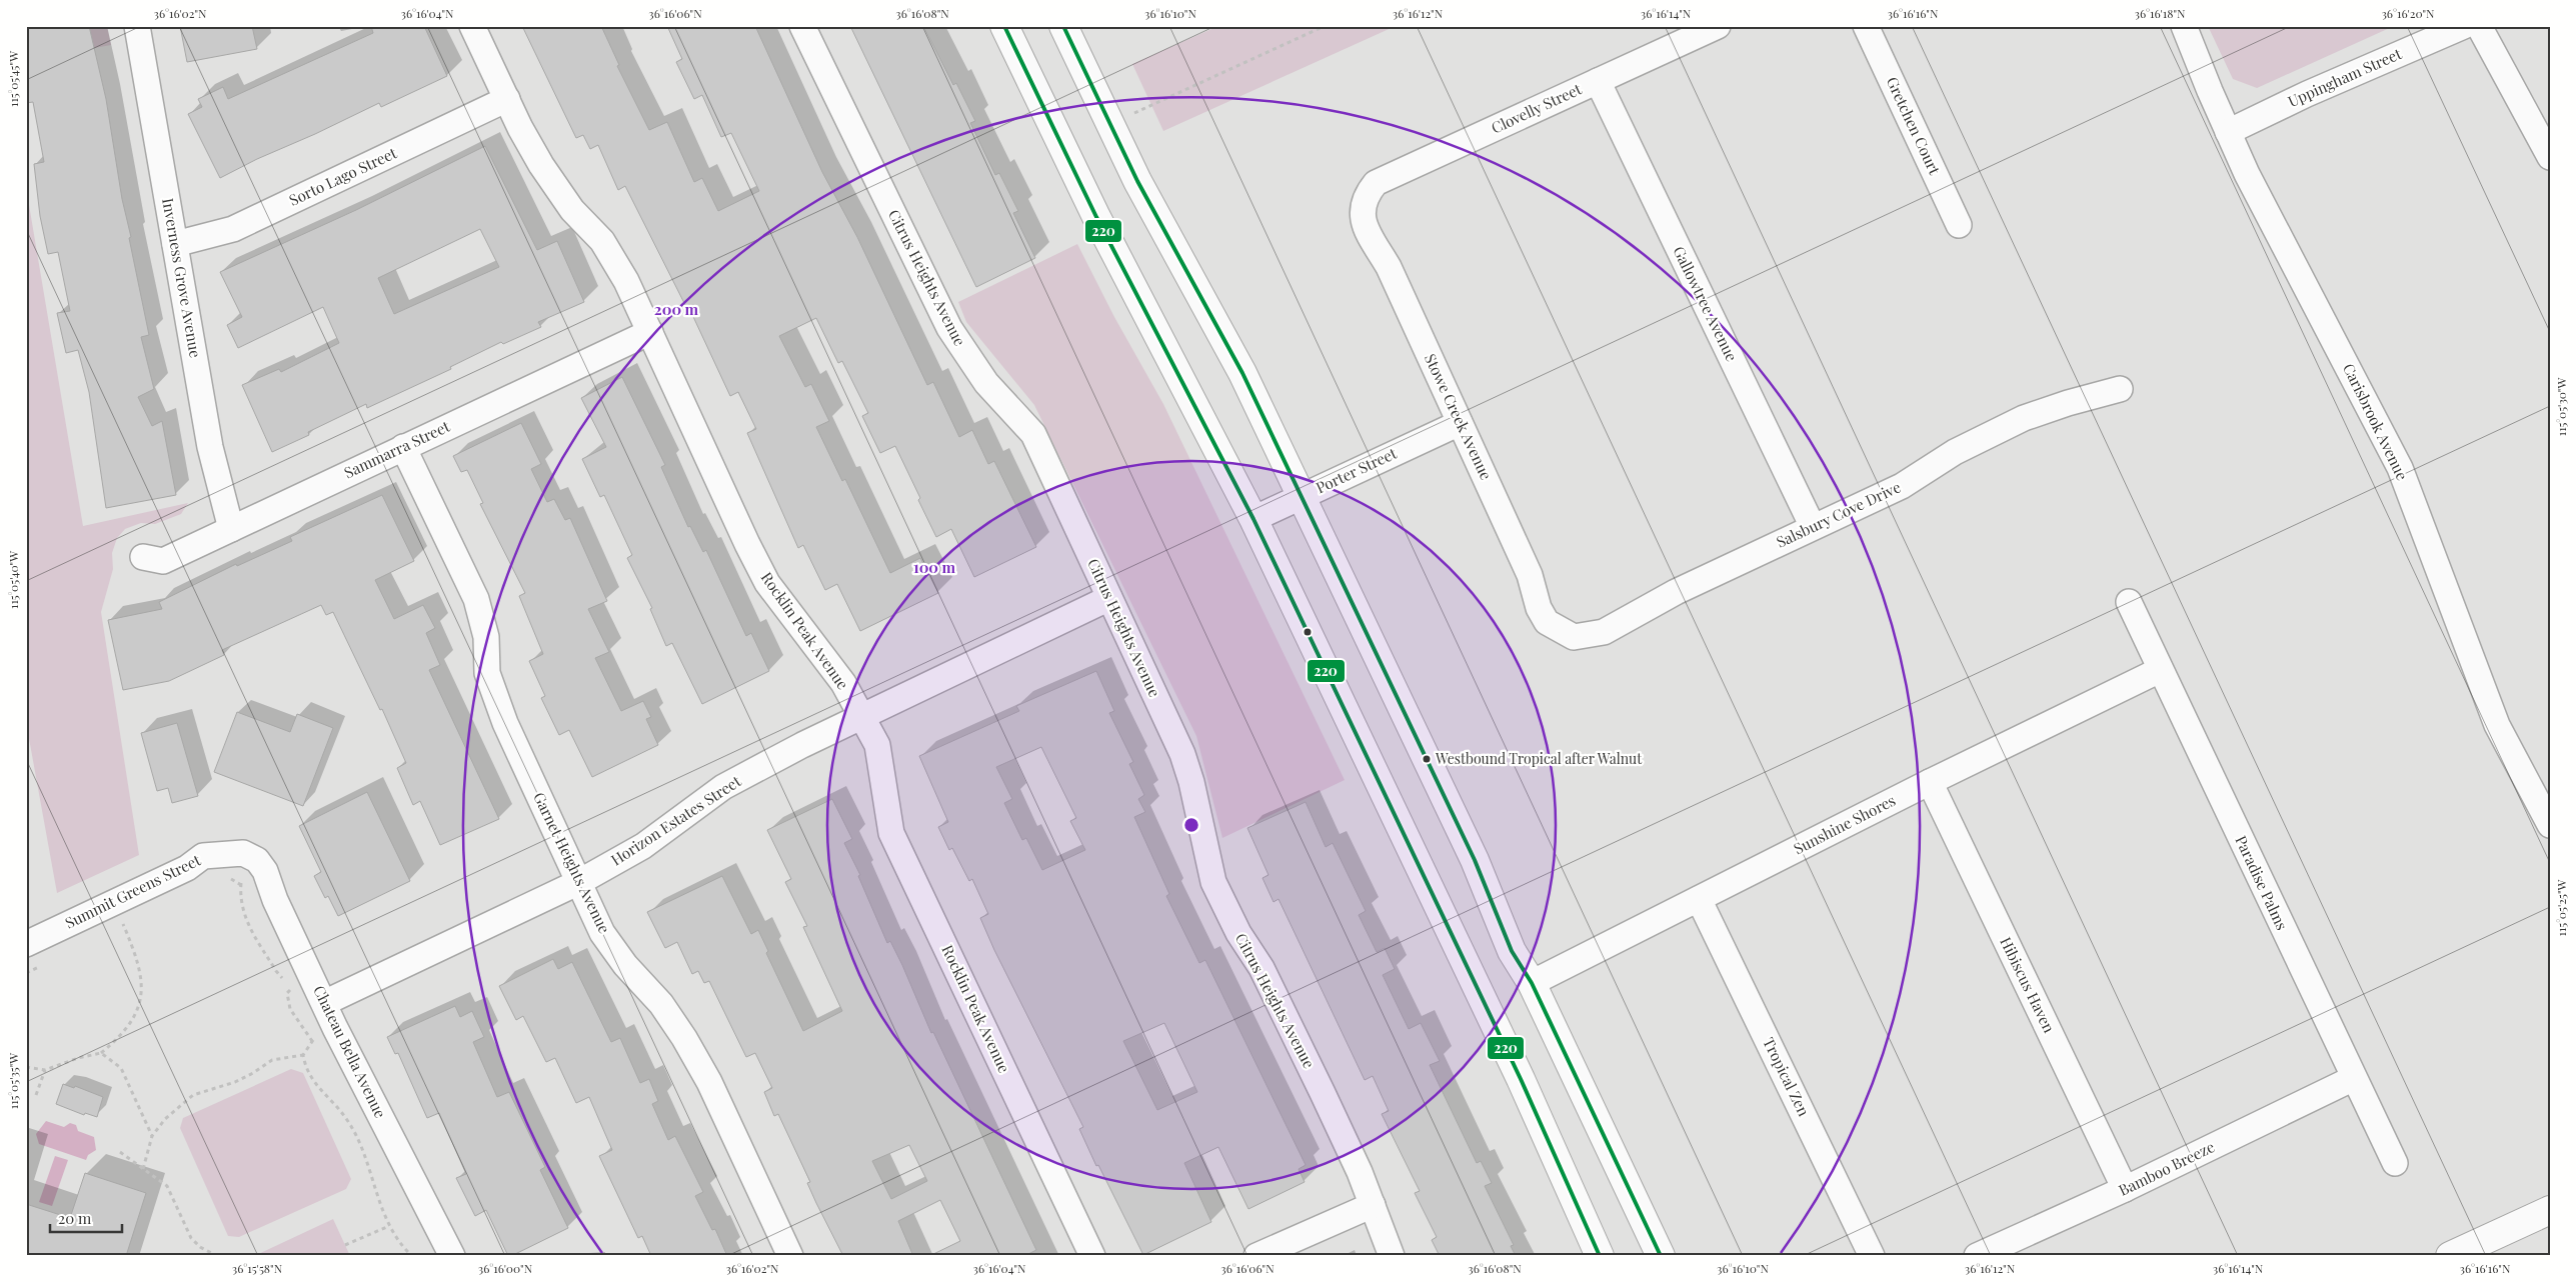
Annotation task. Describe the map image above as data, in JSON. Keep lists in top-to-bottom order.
{
  "streets": {
    "street": [
      "Uppingham Street",
      "Clovelly Street",
      "Gretchen Court",
      "Sorto Lago Street",
      "Inverness Grove Avenue",
      "Citrus Heights Avenue",
      "Gallowtree Avenue",
      "Stowe Creek Avenue",
      "Carisbrook Avenue",
      "Sammarra Street",
      "Porter Street",
      "Salsbury Cove Drive",
      "Rocklin Peak Avenue",
      "Horizon Estates Street",
      "Sunshine Shores",
      "Garnet Heights Avenue",
      "Paradise Palms",
      "Summit Greens Street",
      "Hibiscus Haven",
      "Chateau Bella Avenue",
      "Tropical Zen",
      "Bamboo Breeze"
    ]
  },
  "crossings": [
    ["Uppingham Street", "Carisbrook Avenue"],
    ["Clovelly Street", "Gallowtree Avenue"],
    ["Clovelly Street", "Stowe Creek Avenue"],
    ["Sorto Lago Street", "Inverness Grove Avenue"],
    ["Sorto Lago Street", "Rocklin Peak Avenue"],
    ["Inverness Grove Avenue", "Sammarra Street"],
    ["Citrus Heights Avenue", "Horizon Estates Street"],
    ["Gallowtree Avenue", "Salsbury Cove Drive"],
    ["Stowe Creek Avenue", "Porter Street"],
    ["Stowe Creek Avenue", "Salsbury Cove Drive"],
    ["Sammarra Street", "Rocklin Peak Avenue"],
    ["Sammarra Street", "Garnet Heights Avenue"],
    ["Rocklin Peak Avenue", "Horizon Estates Street"],
    ["Horizon Estates Street", "Garnet Heights Avenue"],
    ["Horizon Estates Street", "Chateau Bella Avenue"],
    ["Sunshine Shores", "Paradise Palms"],
    ["Sunshine Shores", "Hibiscus Haven"],
    ["Sunshine Shores", "Tropical Zen"],
    ["Paradise Palms", "Bamboo Breeze"],
    ["Summit Greens Street", "Chateau Bella Avenue"],
    ["Hibiscus Haven", "Bamboo Breeze"]
  ],
  "places": ["Westbound Tropical after Walnut"],
  "lines": ["transit line 220"],
  "scale_bar": "20 m",
  "coordinates": [
    "36°16'02\"N",
    "36°16'04\"N",
    "36°16'06\"N",
    "36°16'08\"N",
    "36°16'10\"N",
    "36°16'12\"N",
    "36°16'14\"N",
    "36°16'16\"N",
    "36°16'18\"N",
    "36°16'20\"N",
    "115°05'45\"W",
    "115°05'30\"W",
    "115°05'40\"W",
    "115°05'25\"W",
    "115°05'35\"W",
    "36°15'58\"N",
    "36°16'00\"N"
  ],
  "rings": ["200 m", "100 m"]
}
